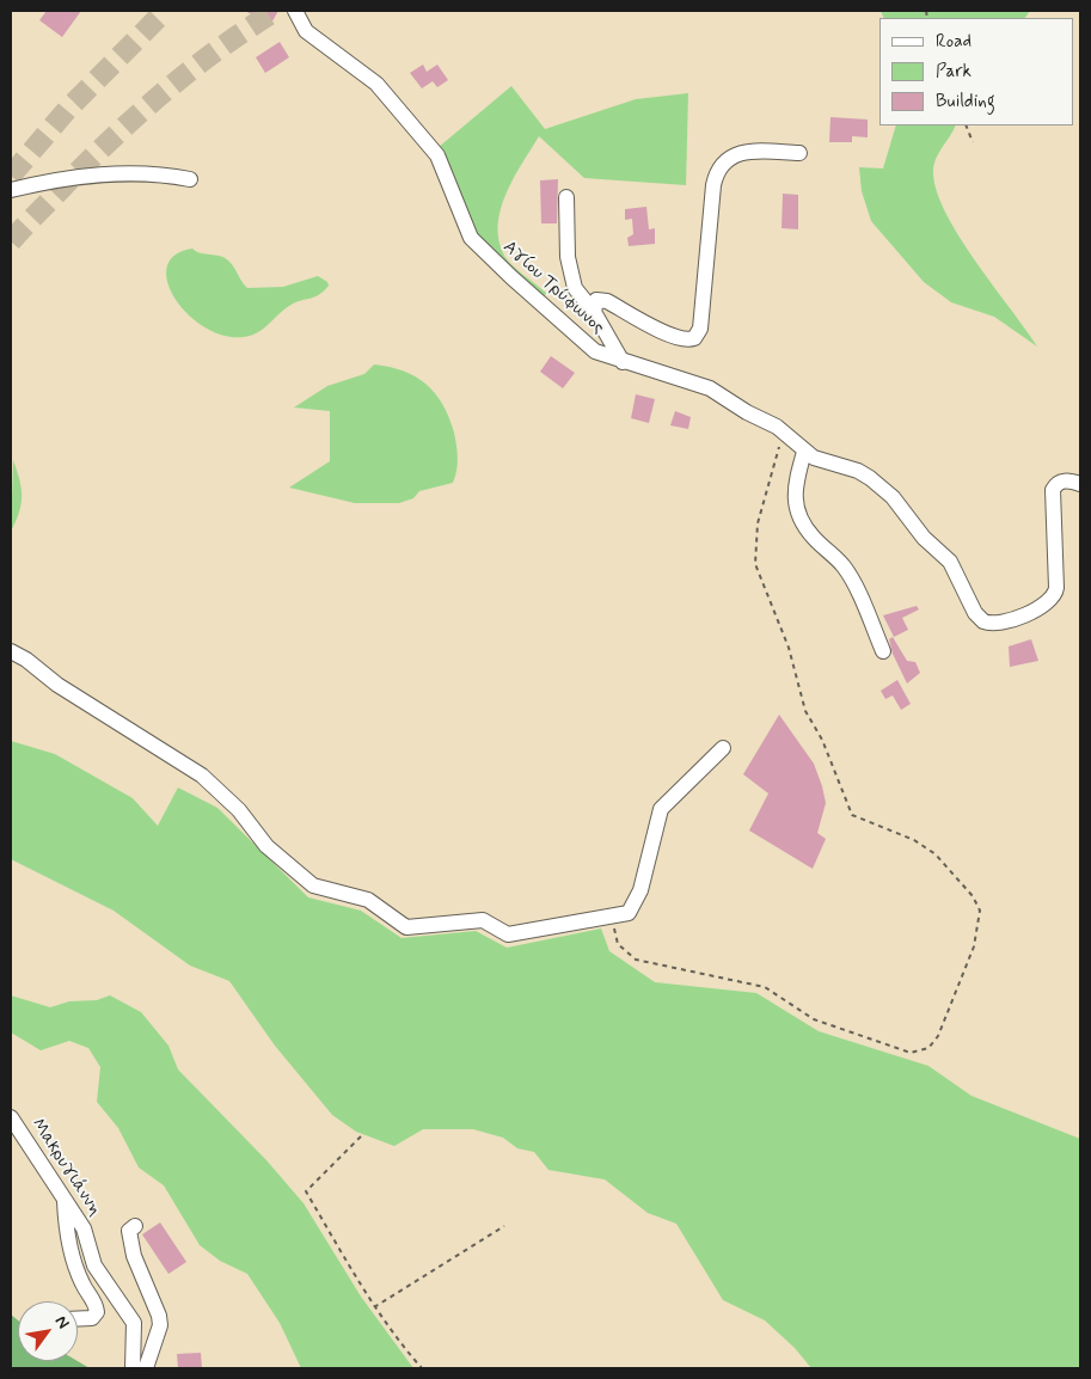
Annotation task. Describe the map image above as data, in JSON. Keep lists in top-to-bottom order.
{
  "streets": {
    "street": ["Αγίου Τρύφωνος", "Μακρυγιάννη"]
  },
  "legend": ["Road", "Park", "Building"],
  "north": "top right"
}
